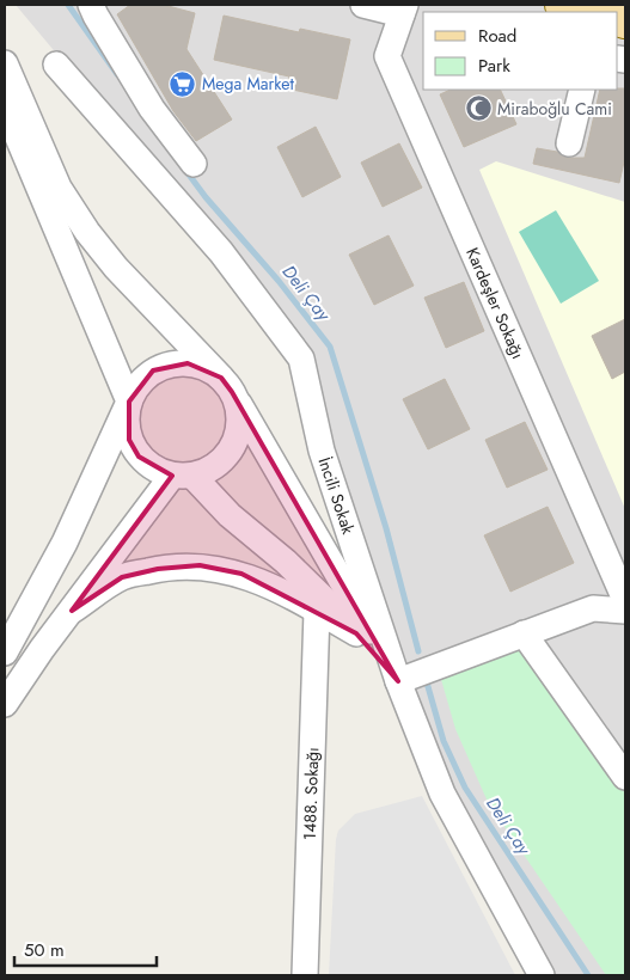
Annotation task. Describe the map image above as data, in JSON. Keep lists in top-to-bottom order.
{
  "streets": {
    "street": ["Kardeşler Sokağı", "İncili Sokak", "1488. Sokağı"]
  },
  "water": ["Deli Çay"],
  "places": {
    "supermarket": ["Mega Market"],
    "mosque": ["Miraboğlu Cami"]
  },
  "legend": ["Road", "Park"],
  "scale_bar": "50 m"
}
